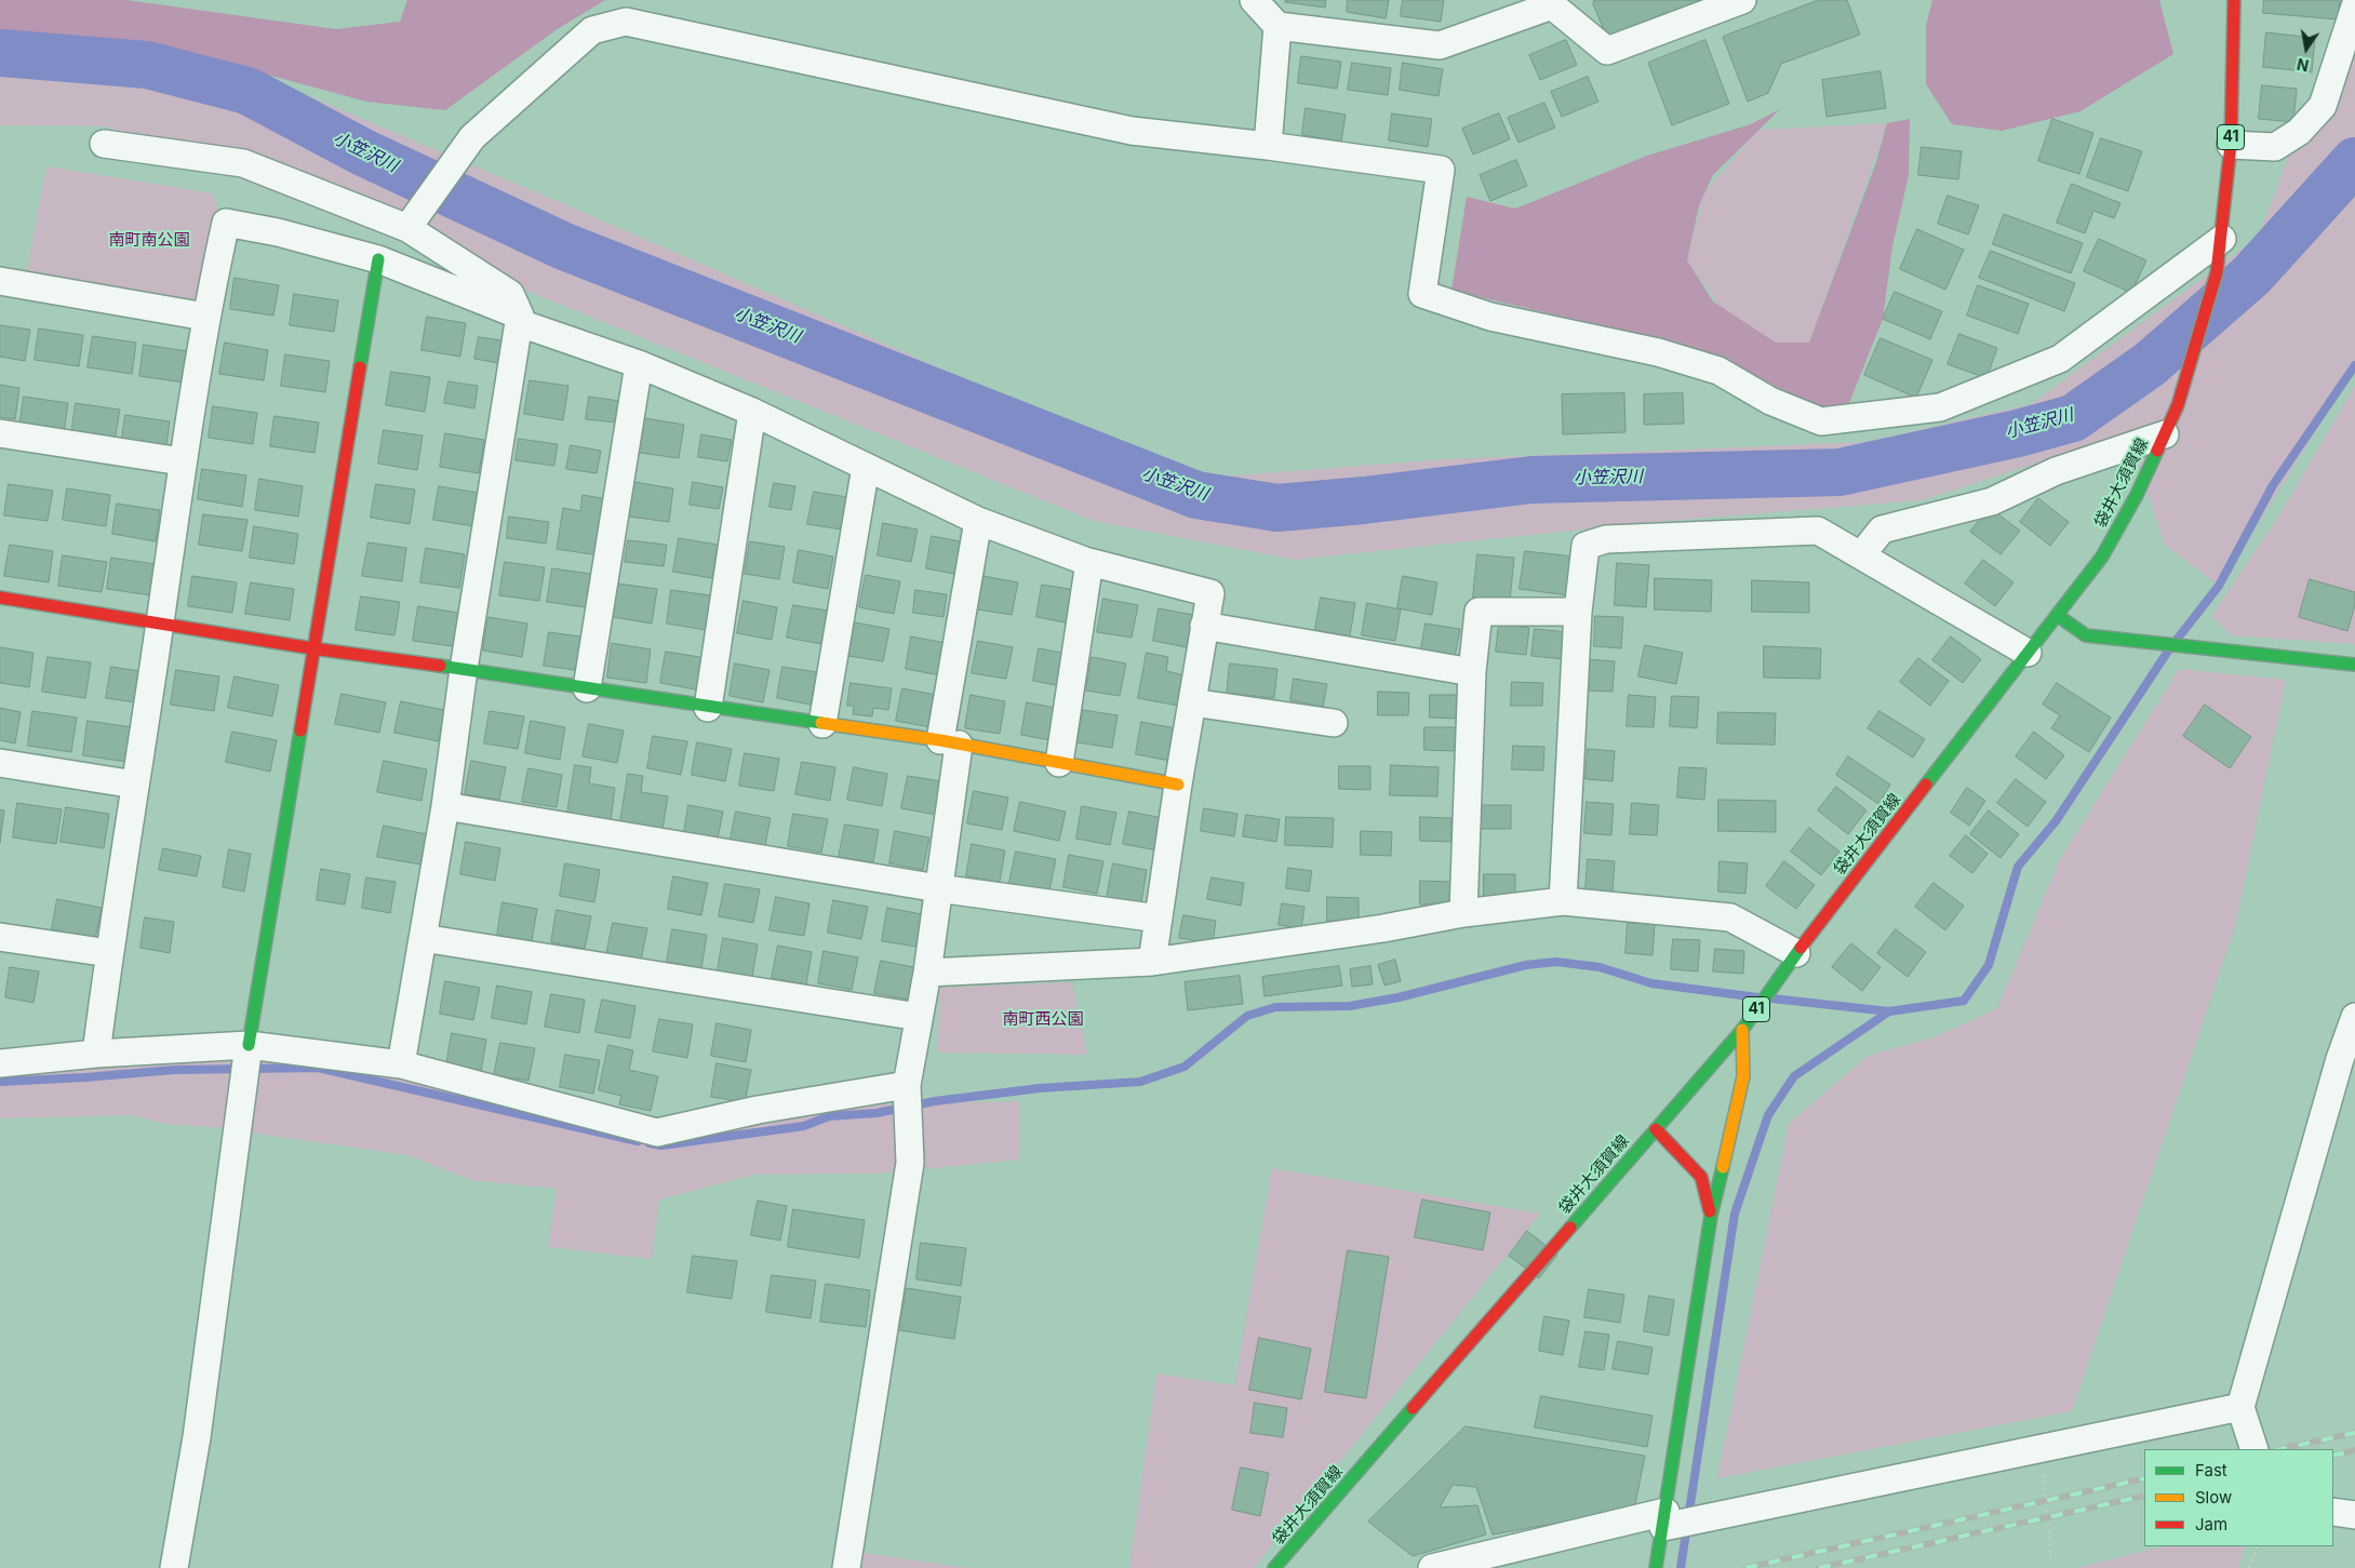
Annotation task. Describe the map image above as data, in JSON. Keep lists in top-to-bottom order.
{
  "streets": {
    "street": ["41", "袋井大須賀線"]
  },
  "water": ["小笠沢川"],
  "parks": ["南町南公園", "南町西公園"],
  "legend": ["Fast", "Slow", "Jam"],
  "north": "bottom"
}
